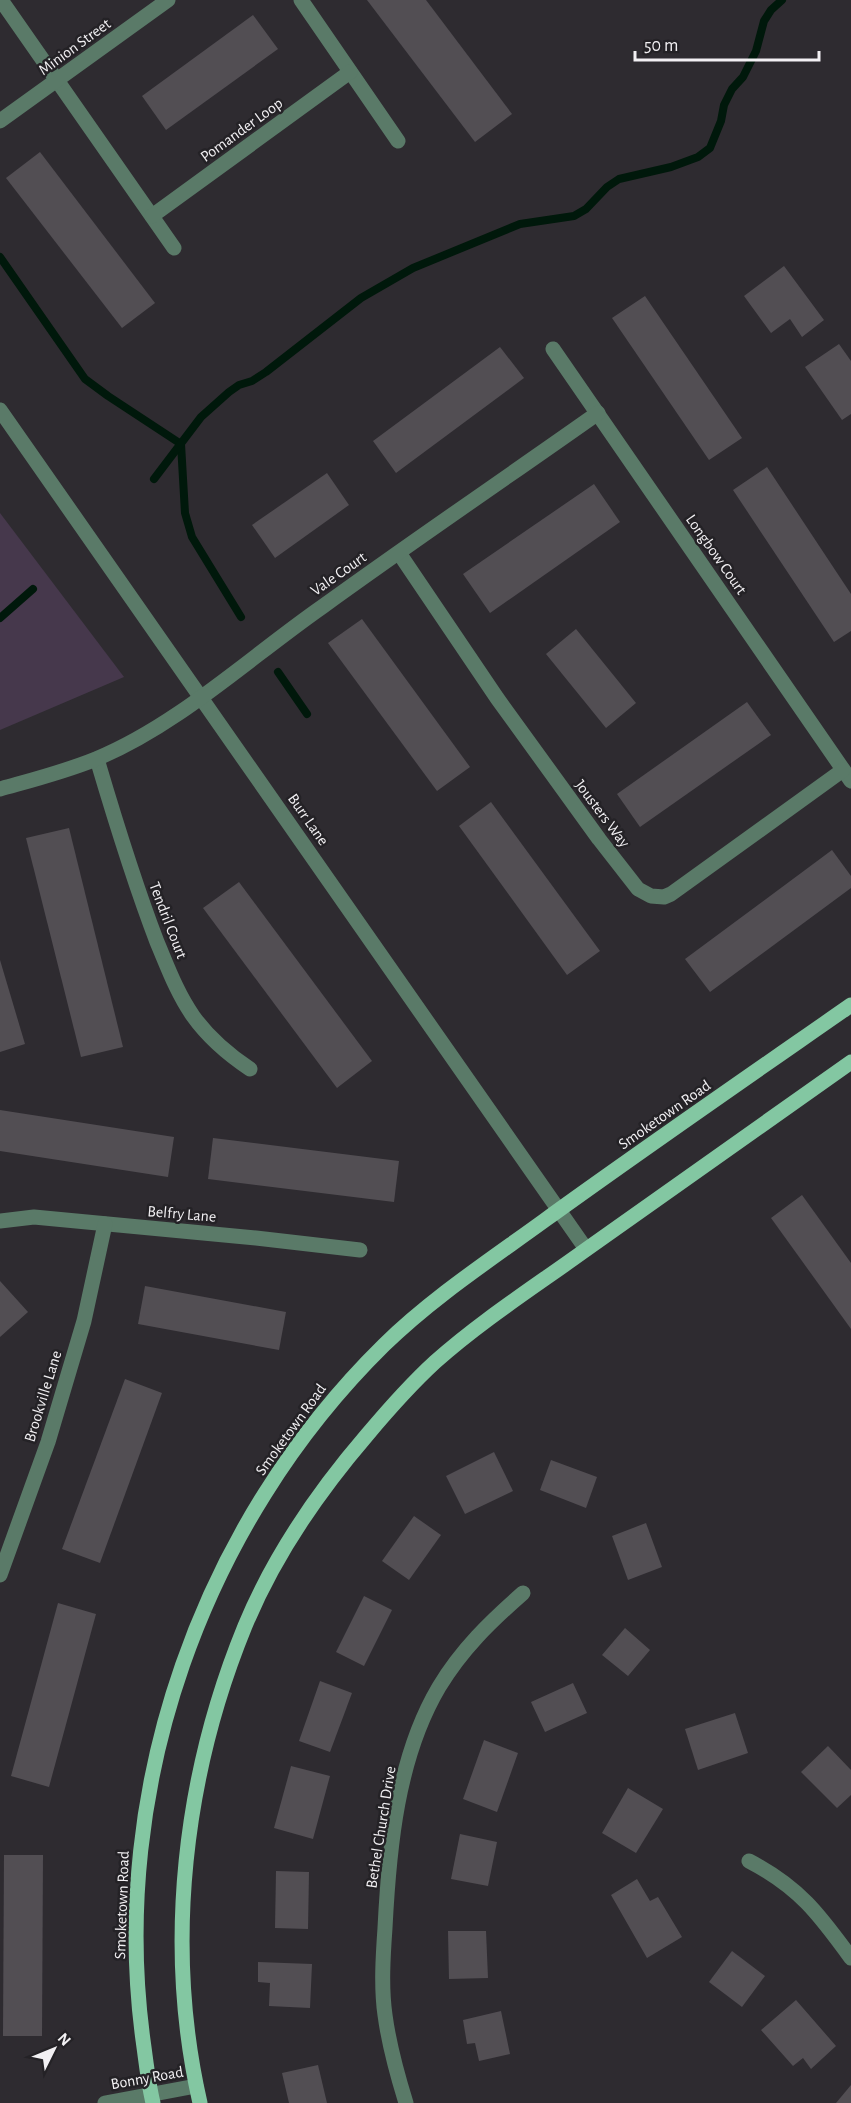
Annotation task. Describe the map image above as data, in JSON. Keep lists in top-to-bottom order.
{
  "streets": {
    "main road": ["Smoketown Road"],
    "street": [
      "Minion Street",
      "Pomander Loop",
      "Longbow Court",
      "Vale Court",
      "Jousters Way",
      "Burr Lane",
      "Tendril Court",
      "Belfry Lane",
      "Brookville Lane",
      "Bethel Church Drive",
      "Bonny Road"
    ]
  },
  "crossings": [
    ["Longbow Court", "Vale Court"],
    ["Longbow Court", "Jousters Way"],
    ["Vale Court", "Jousters Way"],
    ["Vale Court", "Burr Lane"],
    ["Vale Court", "Tendril Court"],
    ["Burr Lane", "Smoketown Road"],
    ["Smoketown Road", "Bonny Road"],
    ["Belfry Lane", "Brookville Lane"]
  ],
  "scale_bar": "50 m",
  "north": "top right"
}
